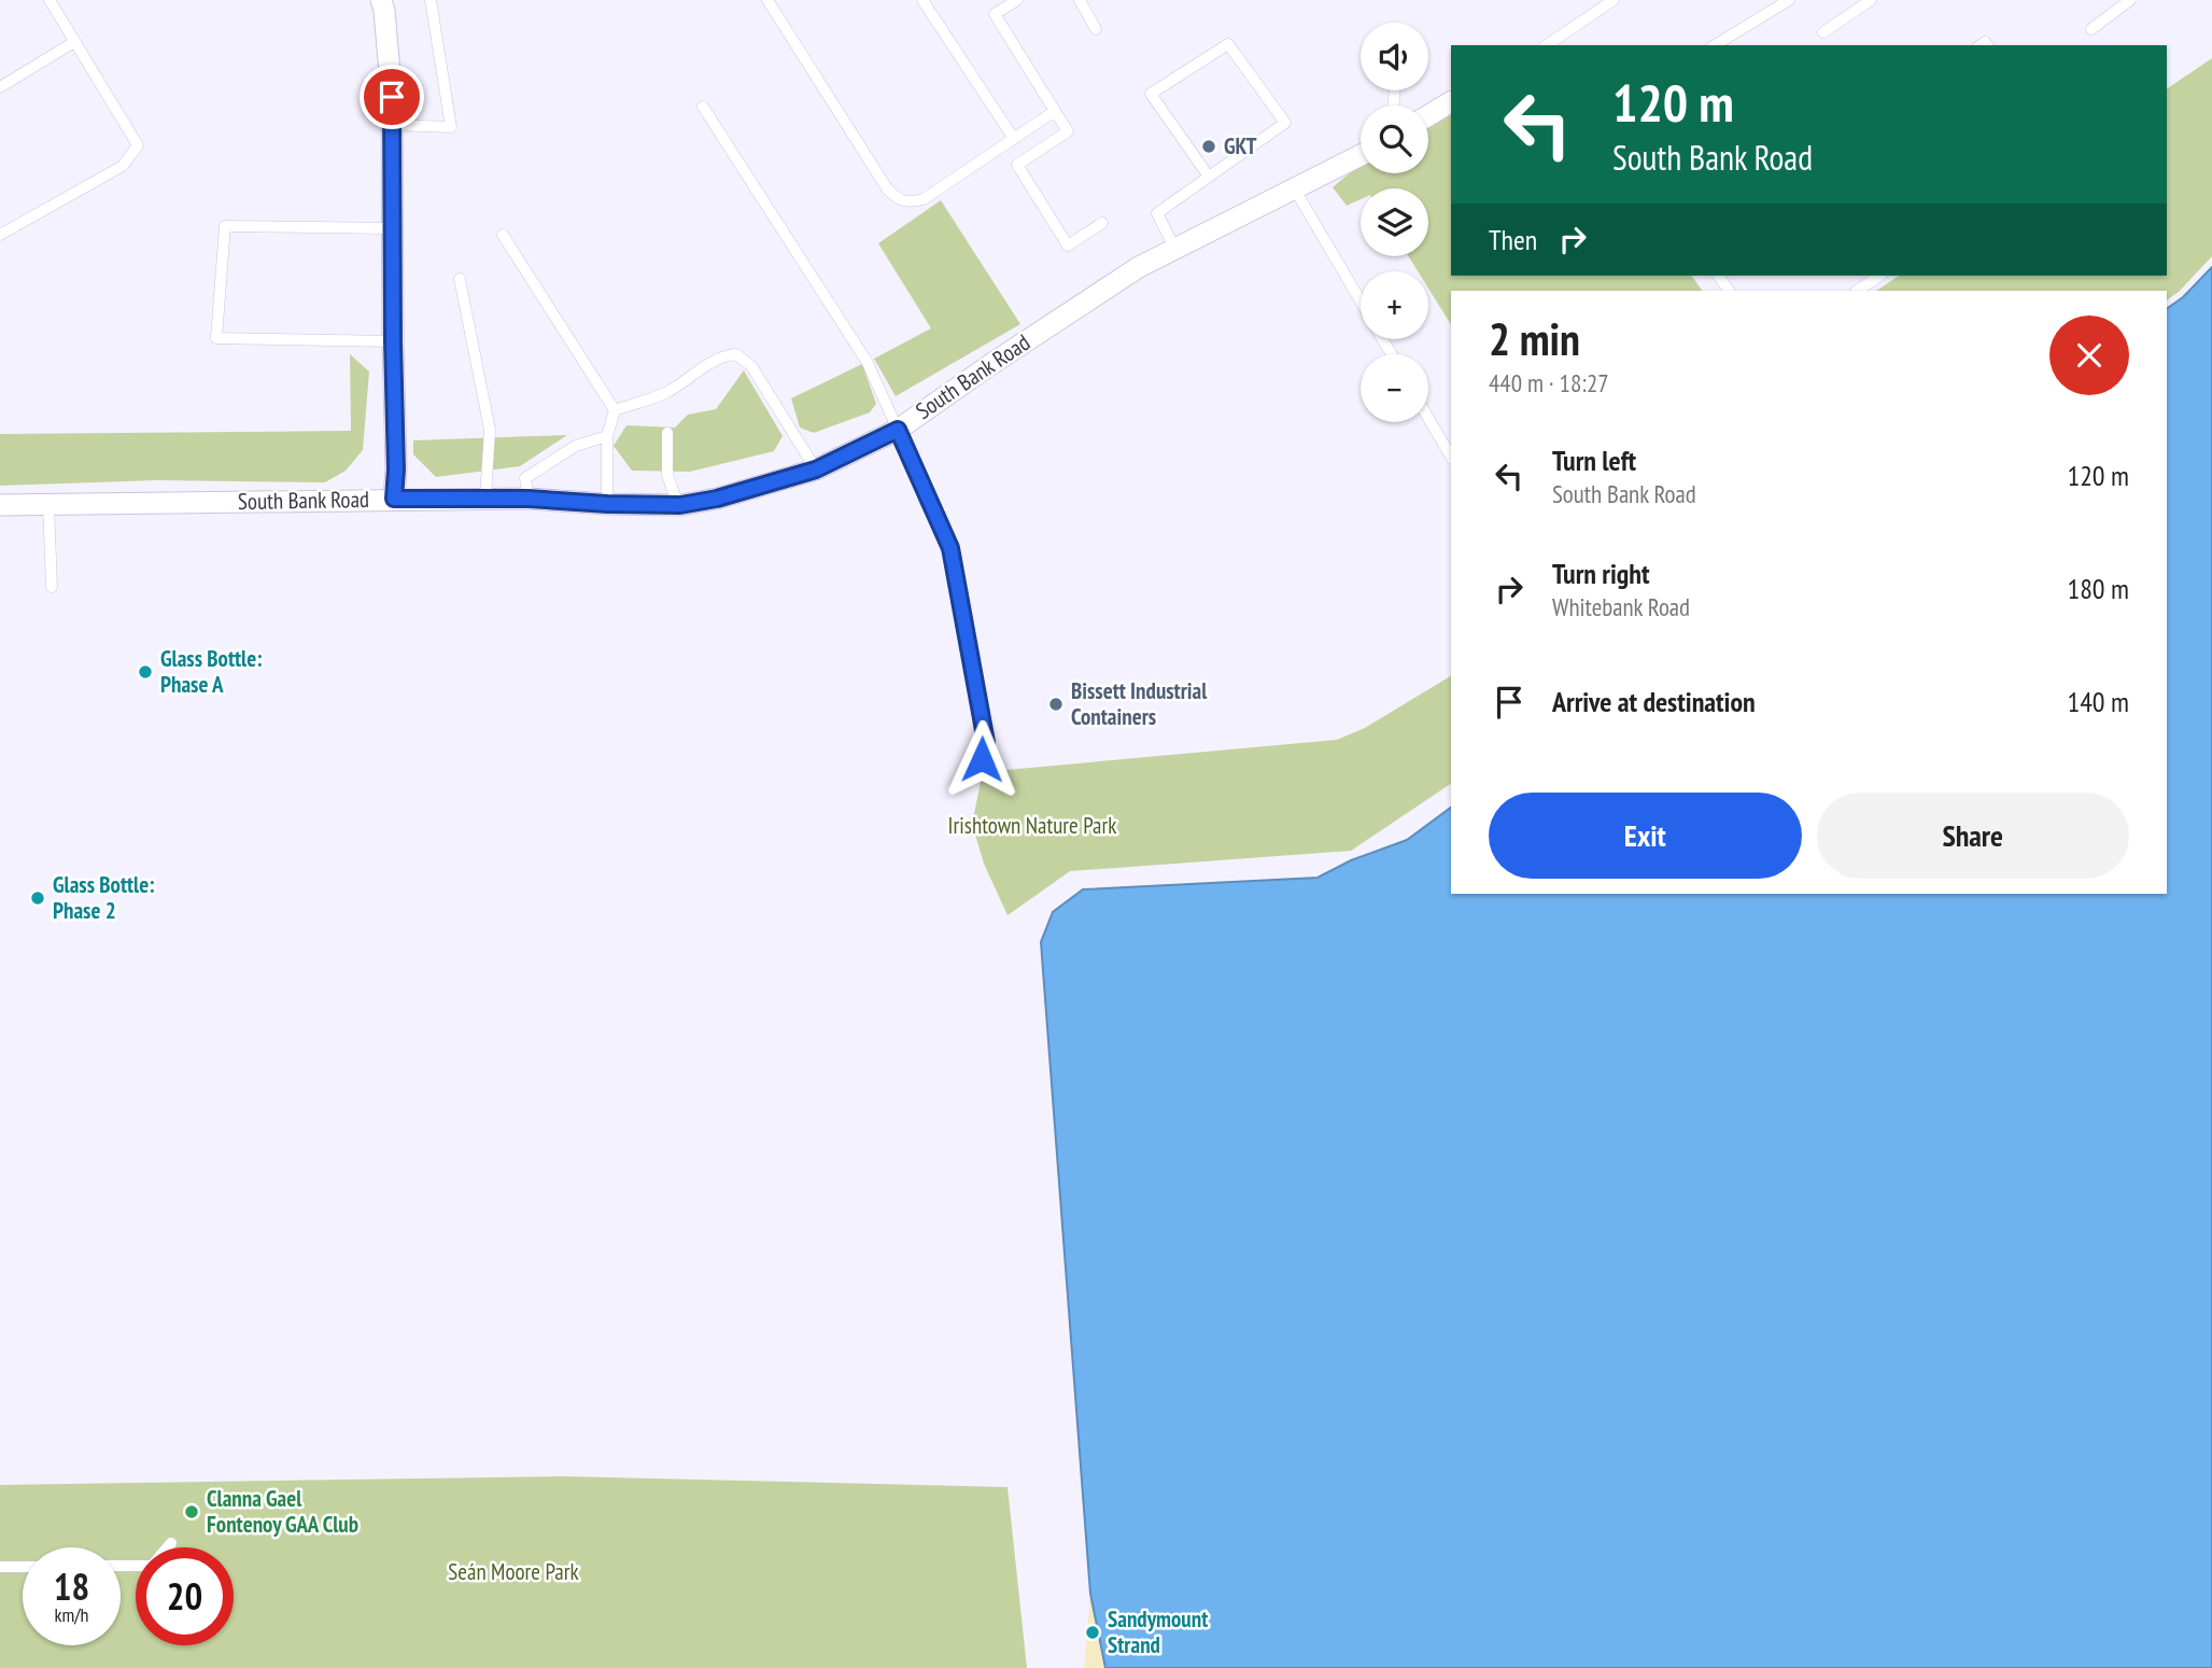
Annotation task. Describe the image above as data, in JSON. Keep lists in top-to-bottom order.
{
  "streets": {
    "street": ["South Bank Road"]
  },
  "parks": ["Irishtown Nature Park", "Seán Moore Park"],
  "places": [
    "GKT",
    "Glass Bottle: Phase A",
    "Bissett Industrial Containers",
    "Glass Bottle: Phase 2",
    "Clanna Gael Fontenoy GAA Club",
    "Sandymount Strand"
  ],
  "page": {
    "map_buttons": ["+", "−"],
    "turn": ["120 m", "South Bank Road"],
    "then": "Then",
    "heading": ["2 min", "440 m · 18:27"],
    "list": [
      {
        "name": "Turn left",
        "note": "South Bank Road",
        "value": "120 m"
      },
      {
        "name": "Turn right",
        "note": "Whitebank Road",
        "value": "180 m"
      },
      {
        "name": "Arrive at destination",
        "value": "140 m"
      }
    ],
    "buttons": ["Exit", "Share"],
    "speed": "18 km/h",
    "limit": "20"
  }
}
